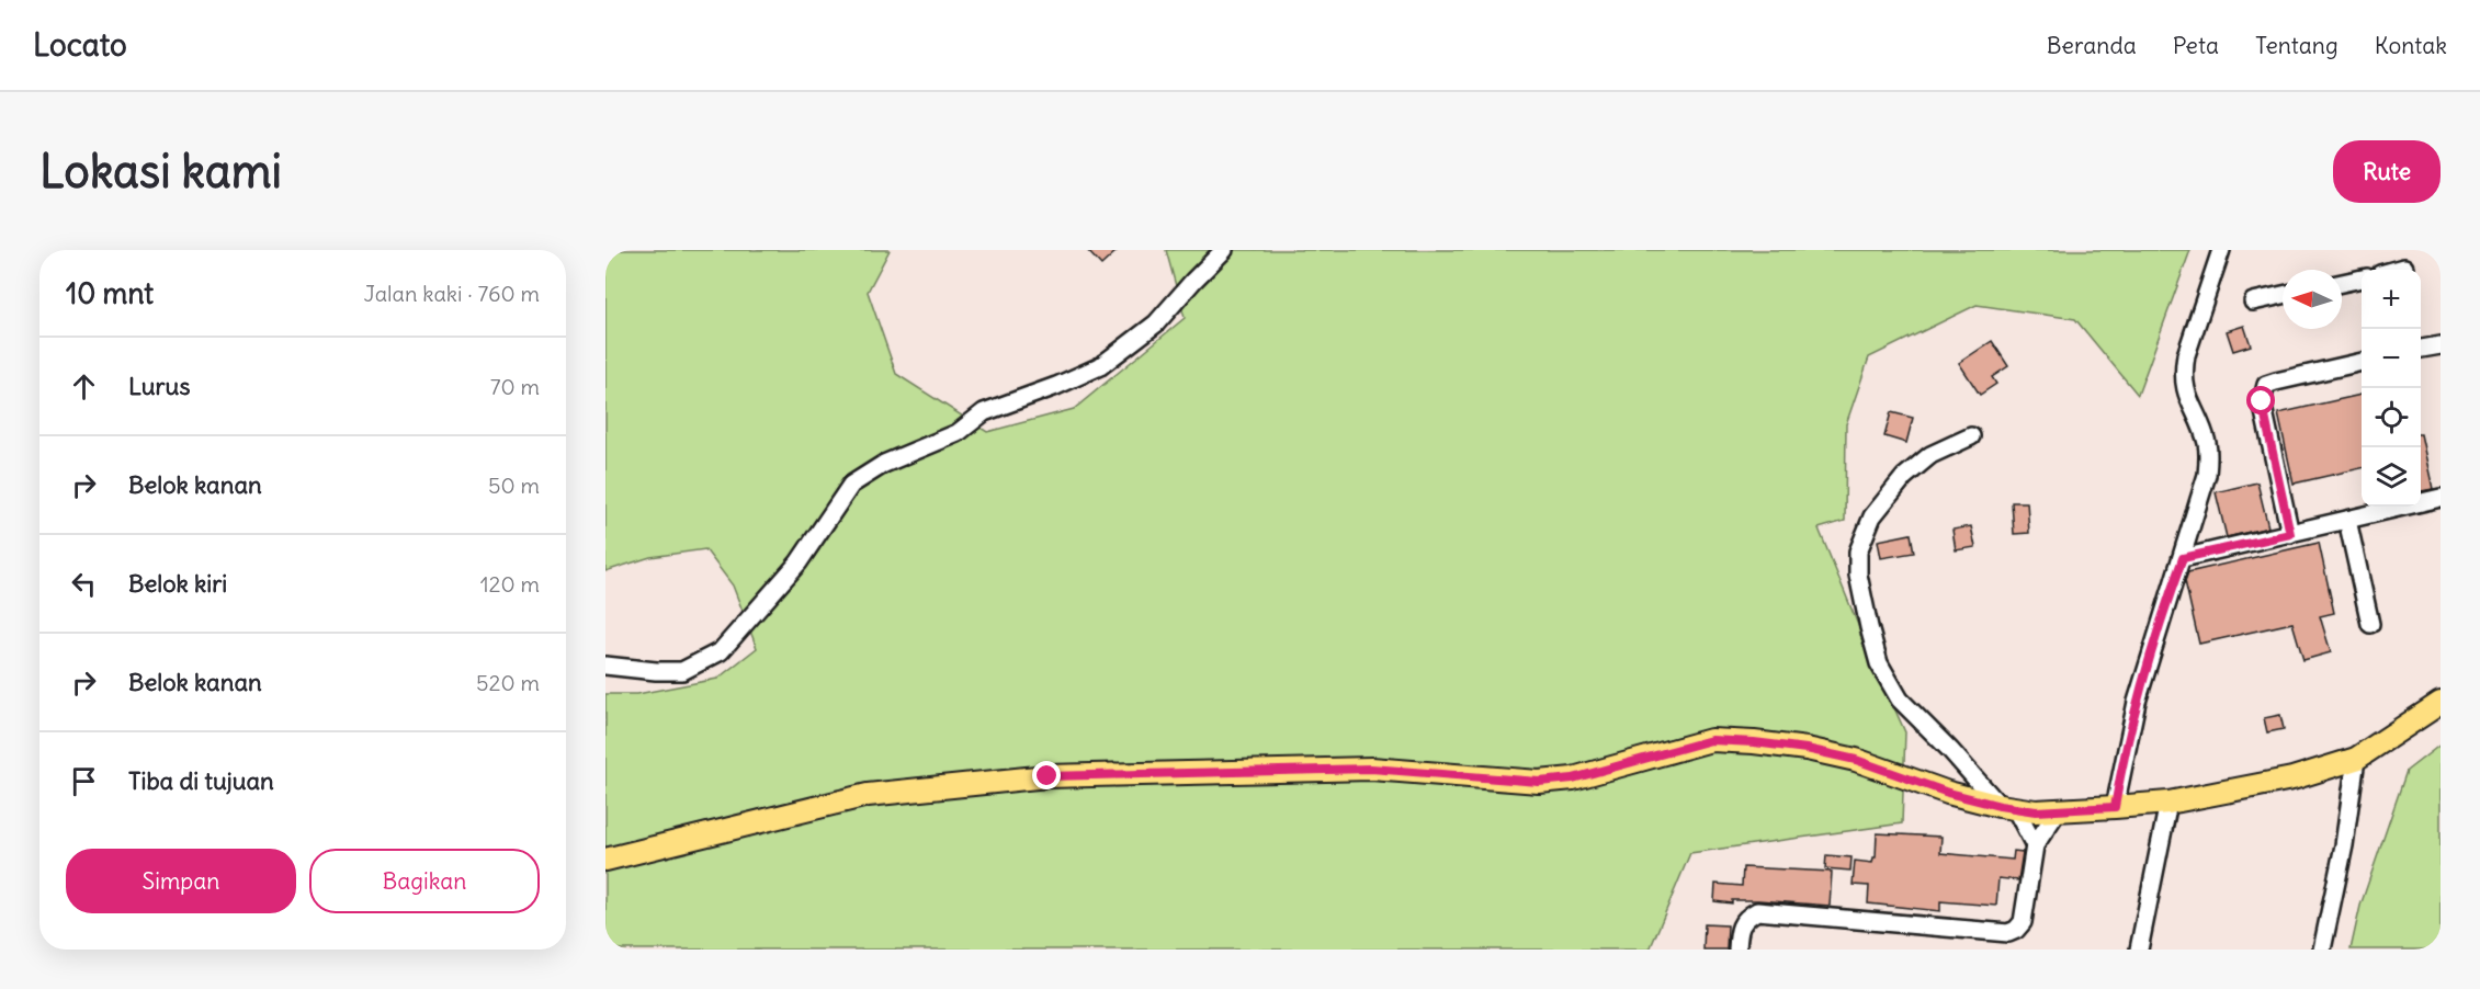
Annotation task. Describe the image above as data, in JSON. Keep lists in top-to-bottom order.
{
  "north": "left",
  "page": {
    "header": "Locato",
    "nav": [
      "Beranda",
      "Peta",
      "Tentang",
      "Kontak"
    ],
    "buttons": [
      "Rute",
      ["Simpan", "Bagikan"]
    ],
    "title": "Lokasi kami",
    "heading": ["10 mnt", "Jalan kaki · 760 m"],
    "map_buttons": ["+", "−"],
    "list": [
      ["Lurus", "70 m"],
      ["Belok kanan", "50 m"],
      ["Belok kiri", "120 m"],
      ["Belok kanan", "520 m"],
      "Tiba di tujuan"
    ]
  }
}
